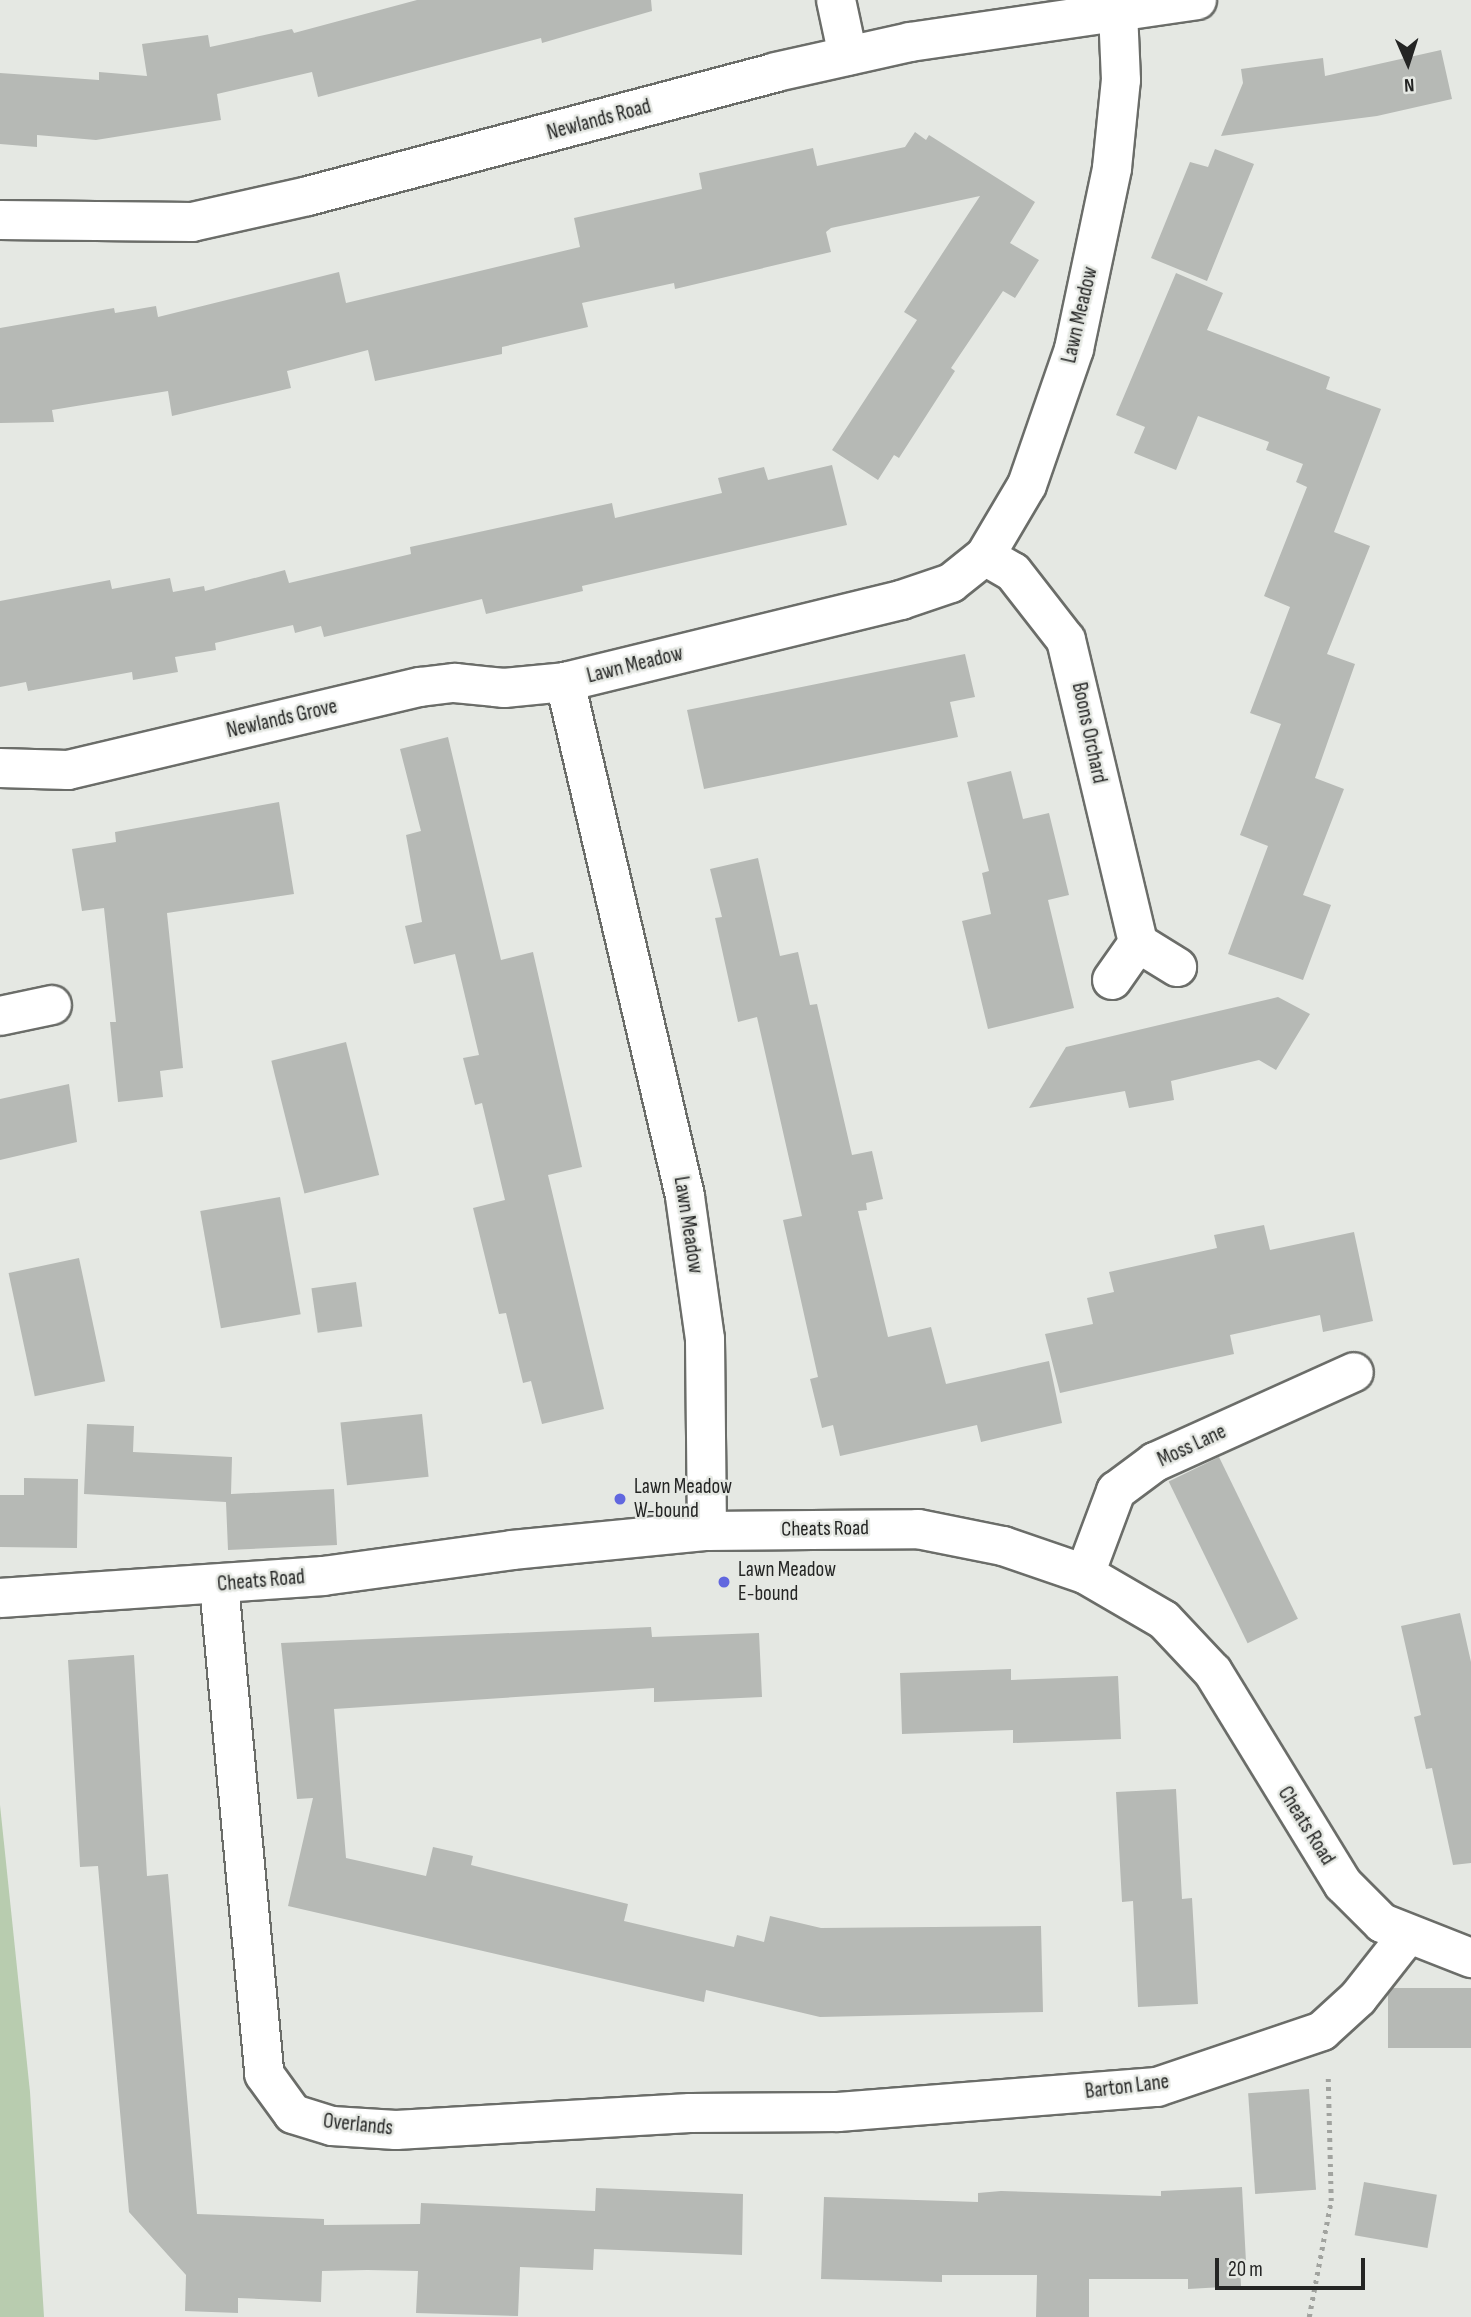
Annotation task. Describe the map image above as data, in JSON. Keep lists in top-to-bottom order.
{
  "streets": {
    "street": [
      "Newlands Road",
      "Lawn Meadow",
      "Newlands Grove",
      "Boons Orchard",
      "Moss Lane",
      "Cheats Road",
      "Barton Lane",
      "Overlands"
    ]
  },
  "crossings": [
    ["Newlands Road", "Lawn Meadow"],
    ["Lawn Meadow", "Newlands Grove"],
    ["Lawn Meadow", "Boons Orchard"],
    ["Lawn Meadow", "Cheats Road"],
    ["Moss Lane", "Cheats Road"],
    ["Cheats Road", "Barton Lane"],
    ["Cheats Road", "Overlands"],
    ["Barton Lane", "Overlands"]
  ],
  "places": ["Lawn Meadow W-bound", "Lawn Meadow E-bound"],
  "scale_bar": "20 m",
  "north": "bottom"
}
